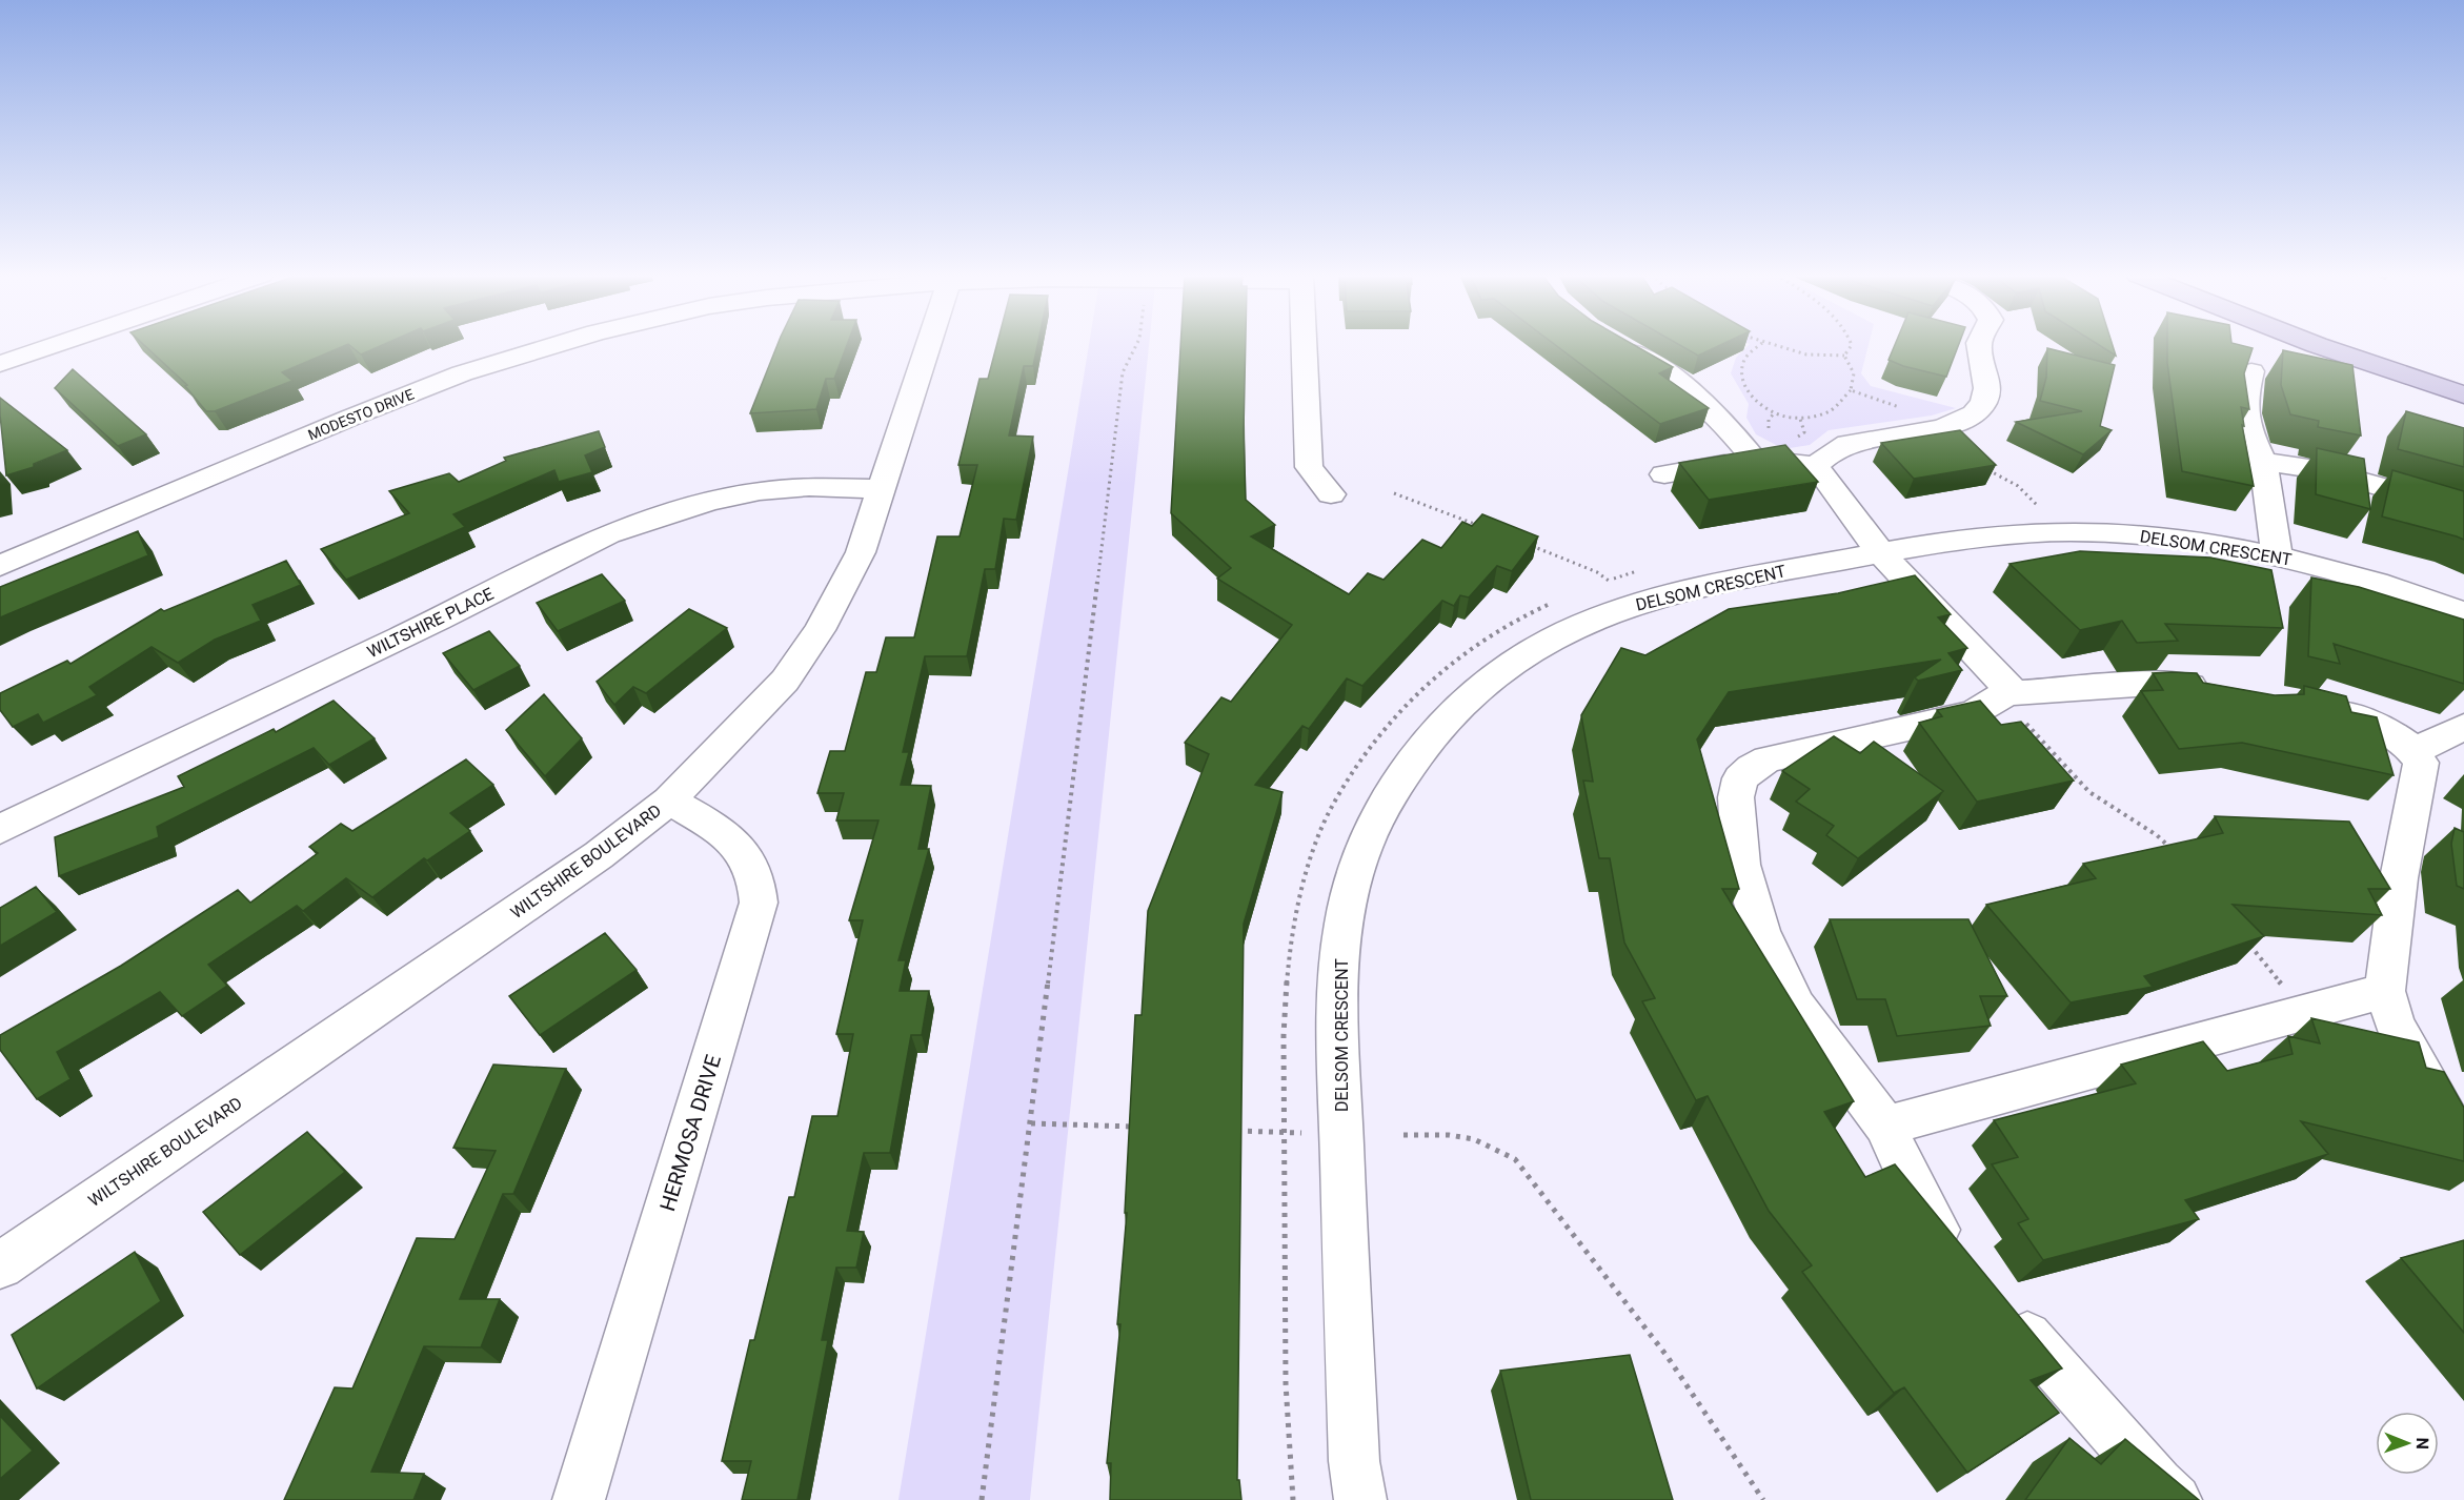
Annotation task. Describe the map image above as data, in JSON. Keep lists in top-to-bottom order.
{
  "streets": {
    "street": [
      "MODESTO DRIVE",
      "DELSOM CRESCENT",
      "WILTSHIRE PLACE",
      "WILTSHIRE BOULEVARD",
      "HERMOSA DRIVE"
    ]
  },
  "crossings": [
    ["WILTSHIRE PLACE", "WILTSHIRE BOULEVARD"],
    ["WILTSHIRE BOULEVARD", "HERMOSA DRIVE"]
  ],
  "north": "right"
}
